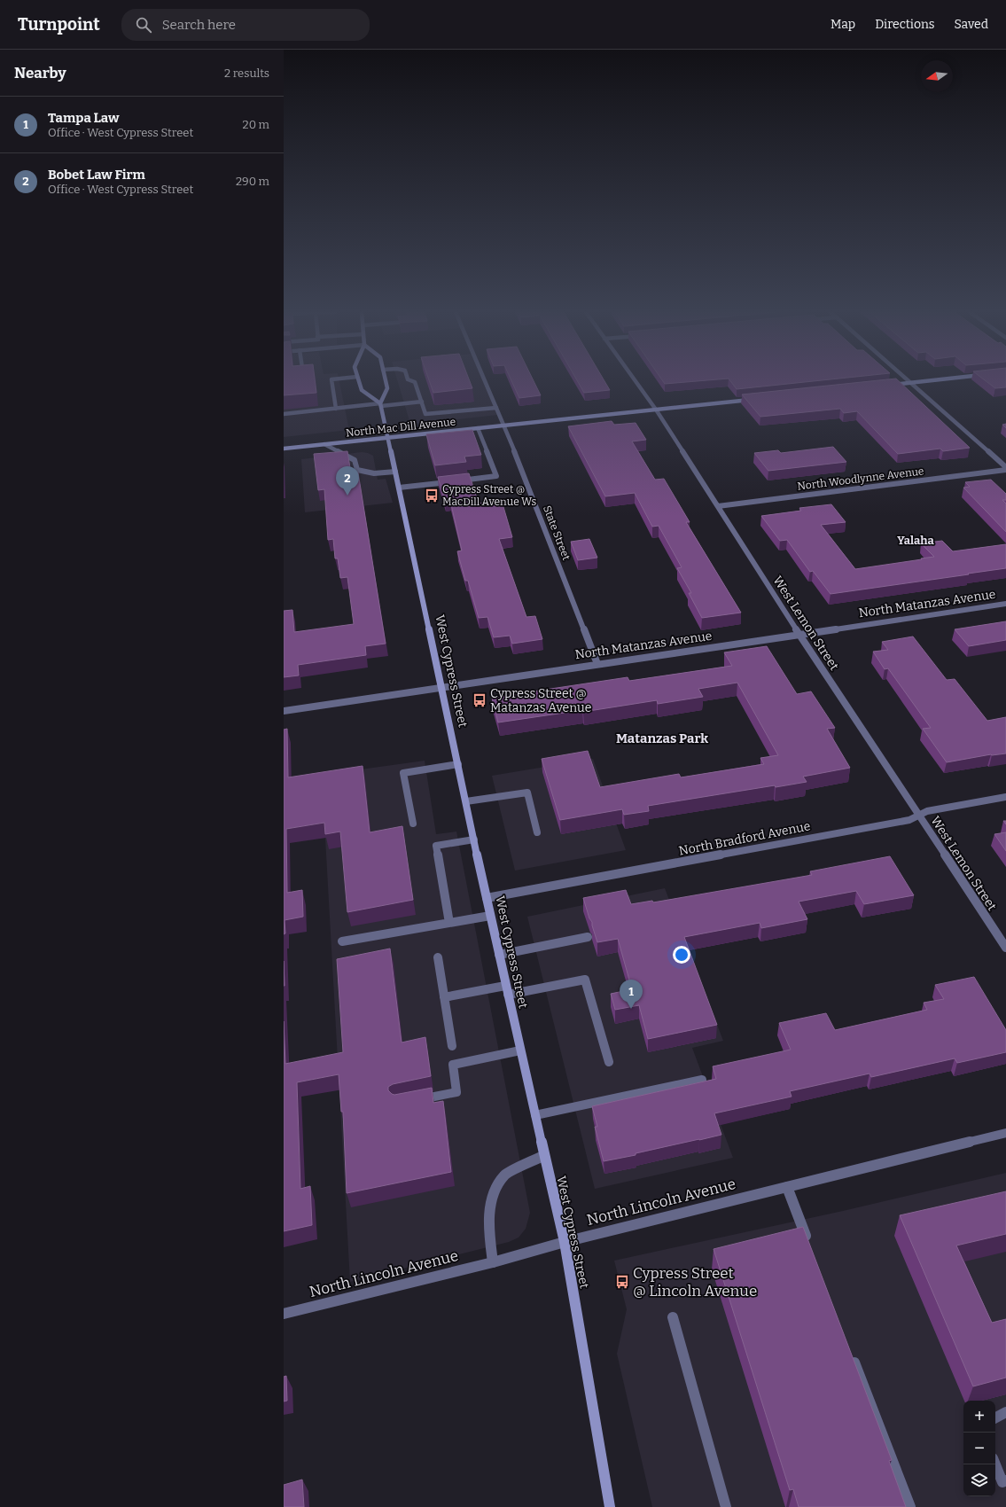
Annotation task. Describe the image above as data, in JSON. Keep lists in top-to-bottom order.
{
  "streets": {
    "street": [
      "North Mac Dill Avenue",
      "North Woodlynne Avenue",
      "State Street",
      "North Matanzas Avenue",
      "West Lemon Street",
      "West Cypress Street",
      "North Bradford Avenue",
      "North Lincoln Avenue"
    ]
  },
  "crossings": [
    ["North Mac Dill Avenue", "State Street"],
    ["North Mac Dill Avenue", "West Lemon Street"],
    ["North Mac Dill Avenue", "West Cypress Street"],
    ["North Woodlynne Avenue", "West Lemon Street"],
    ["State Street", "North Matanzas Avenue"],
    ["North Matanzas Avenue", "West Lemon Street"],
    ["North Matanzas Avenue", "West Cypress Street"],
    ["West Lemon Street", "North Bradford Avenue"],
    ["West Cypress Street", "North Bradford Avenue"],
    ["West Cypress Street", "North Lincoln Avenue"]
  ],
  "districts": ["Yalaha", "Matanzas Park"],
  "places": {
    "bus stop": ["Cypress Street @ MacDill Avenue Ws", "Cypress Street @ Matanzas Avenue", "Cypress Street @ Lincoln Avenue"]
  },
  "north": "left",
  "page": {
    "header": "Turnpoint",
    "search": "Search here",
    "nav": ["Map", "Directions", "Saved"],
    "heading": ["Nearby", "2 results"],
    "list": [
      {
        "mark": "1",
        "name": "Tampa Law",
        "note": "Office · West Cypress Street",
        "value": "20 m"
      },
      {
        "mark": "2",
        "name": "Bobet Law Firm",
        "note": "Office · West Cypress Street",
        "value": "290 m"
      }
    ],
    "pins": ["2", "1"],
    "map_buttons": ["+", "−"]
  }
}
